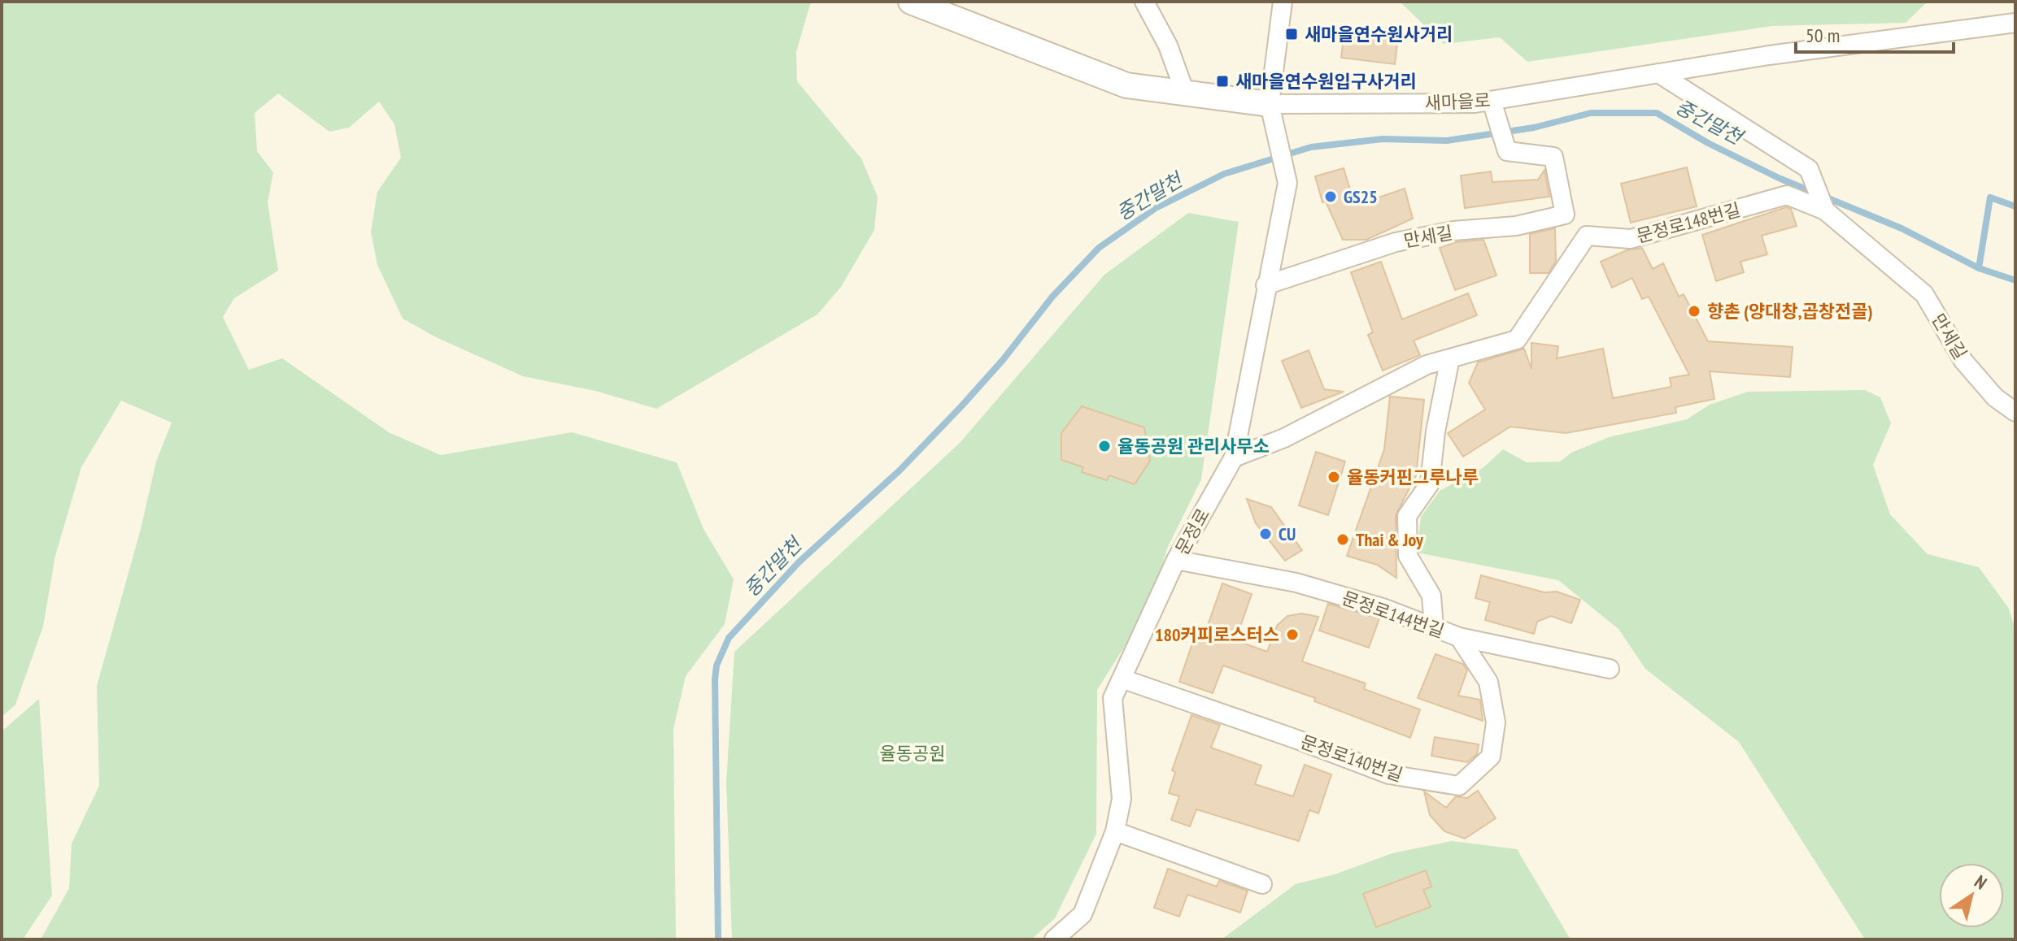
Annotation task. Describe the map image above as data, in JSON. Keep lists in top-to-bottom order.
{
  "streets": {
    "street": [
      "새마을로",
      "문정로148번길",
      "만세길",
      "문정로",
      "문정로144번길",
      "문정로140번길"
    ]
  },
  "crossings": [
    ["새마을로", "문정로"],
    ["문정로148번길", "만세길"],
    ["만세길", "문정로"],
    ["문정로", "문정로144번길"],
    ["문정로", "문정로140번길"],
    ["문정로144번길", "문정로140번길"]
  ],
  "water": ["중간말천"],
  "parks": ["율동공원"],
  "places": {
    "transit": ["새마을연수원사거리", "새마을연수원입구사거리"],
    "other": [
      "GS25",
      "향촌 (양대창,곱창전골)",
      "율동공원 관리사무소",
      "율동커핀그루나루",
      "CU",
      "Thai & Joy",
      "180커피로스터스"
    ]
  },
  "scale_bar": "50 m",
  "north": "top right"
}
